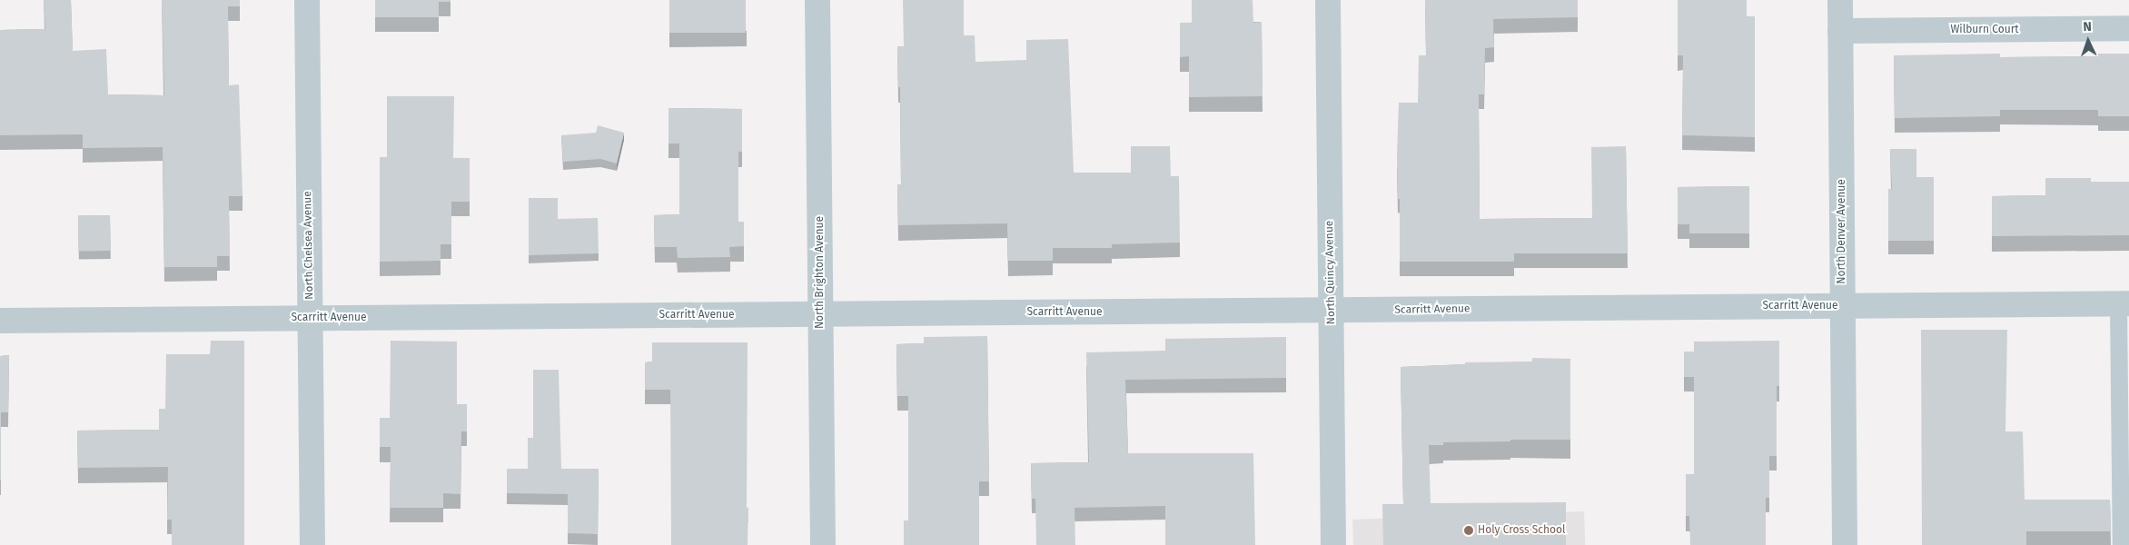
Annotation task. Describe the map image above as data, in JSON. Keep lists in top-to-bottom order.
{
  "streets": {
    "street": [
      "Wilburn Court",
      "North Denver Avenue",
      "North Chelsea Avenue",
      "North Brighton Avenue",
      "North Quincy Avenue",
      "Scarritt Avenue"
    ]
  },
  "crossings": [
    ["Wilburn Court", "North Denver Avenue"],
    ["North Denver Avenue", "Scarritt Avenue"],
    ["North Chelsea Avenue", "Scarritt Avenue"],
    ["North Brighton Avenue", "Scarritt Avenue"],
    ["North Quincy Avenue", "Scarritt Avenue"]
  ],
  "places": ["Holy Cross School"],
  "north": "top"
}
